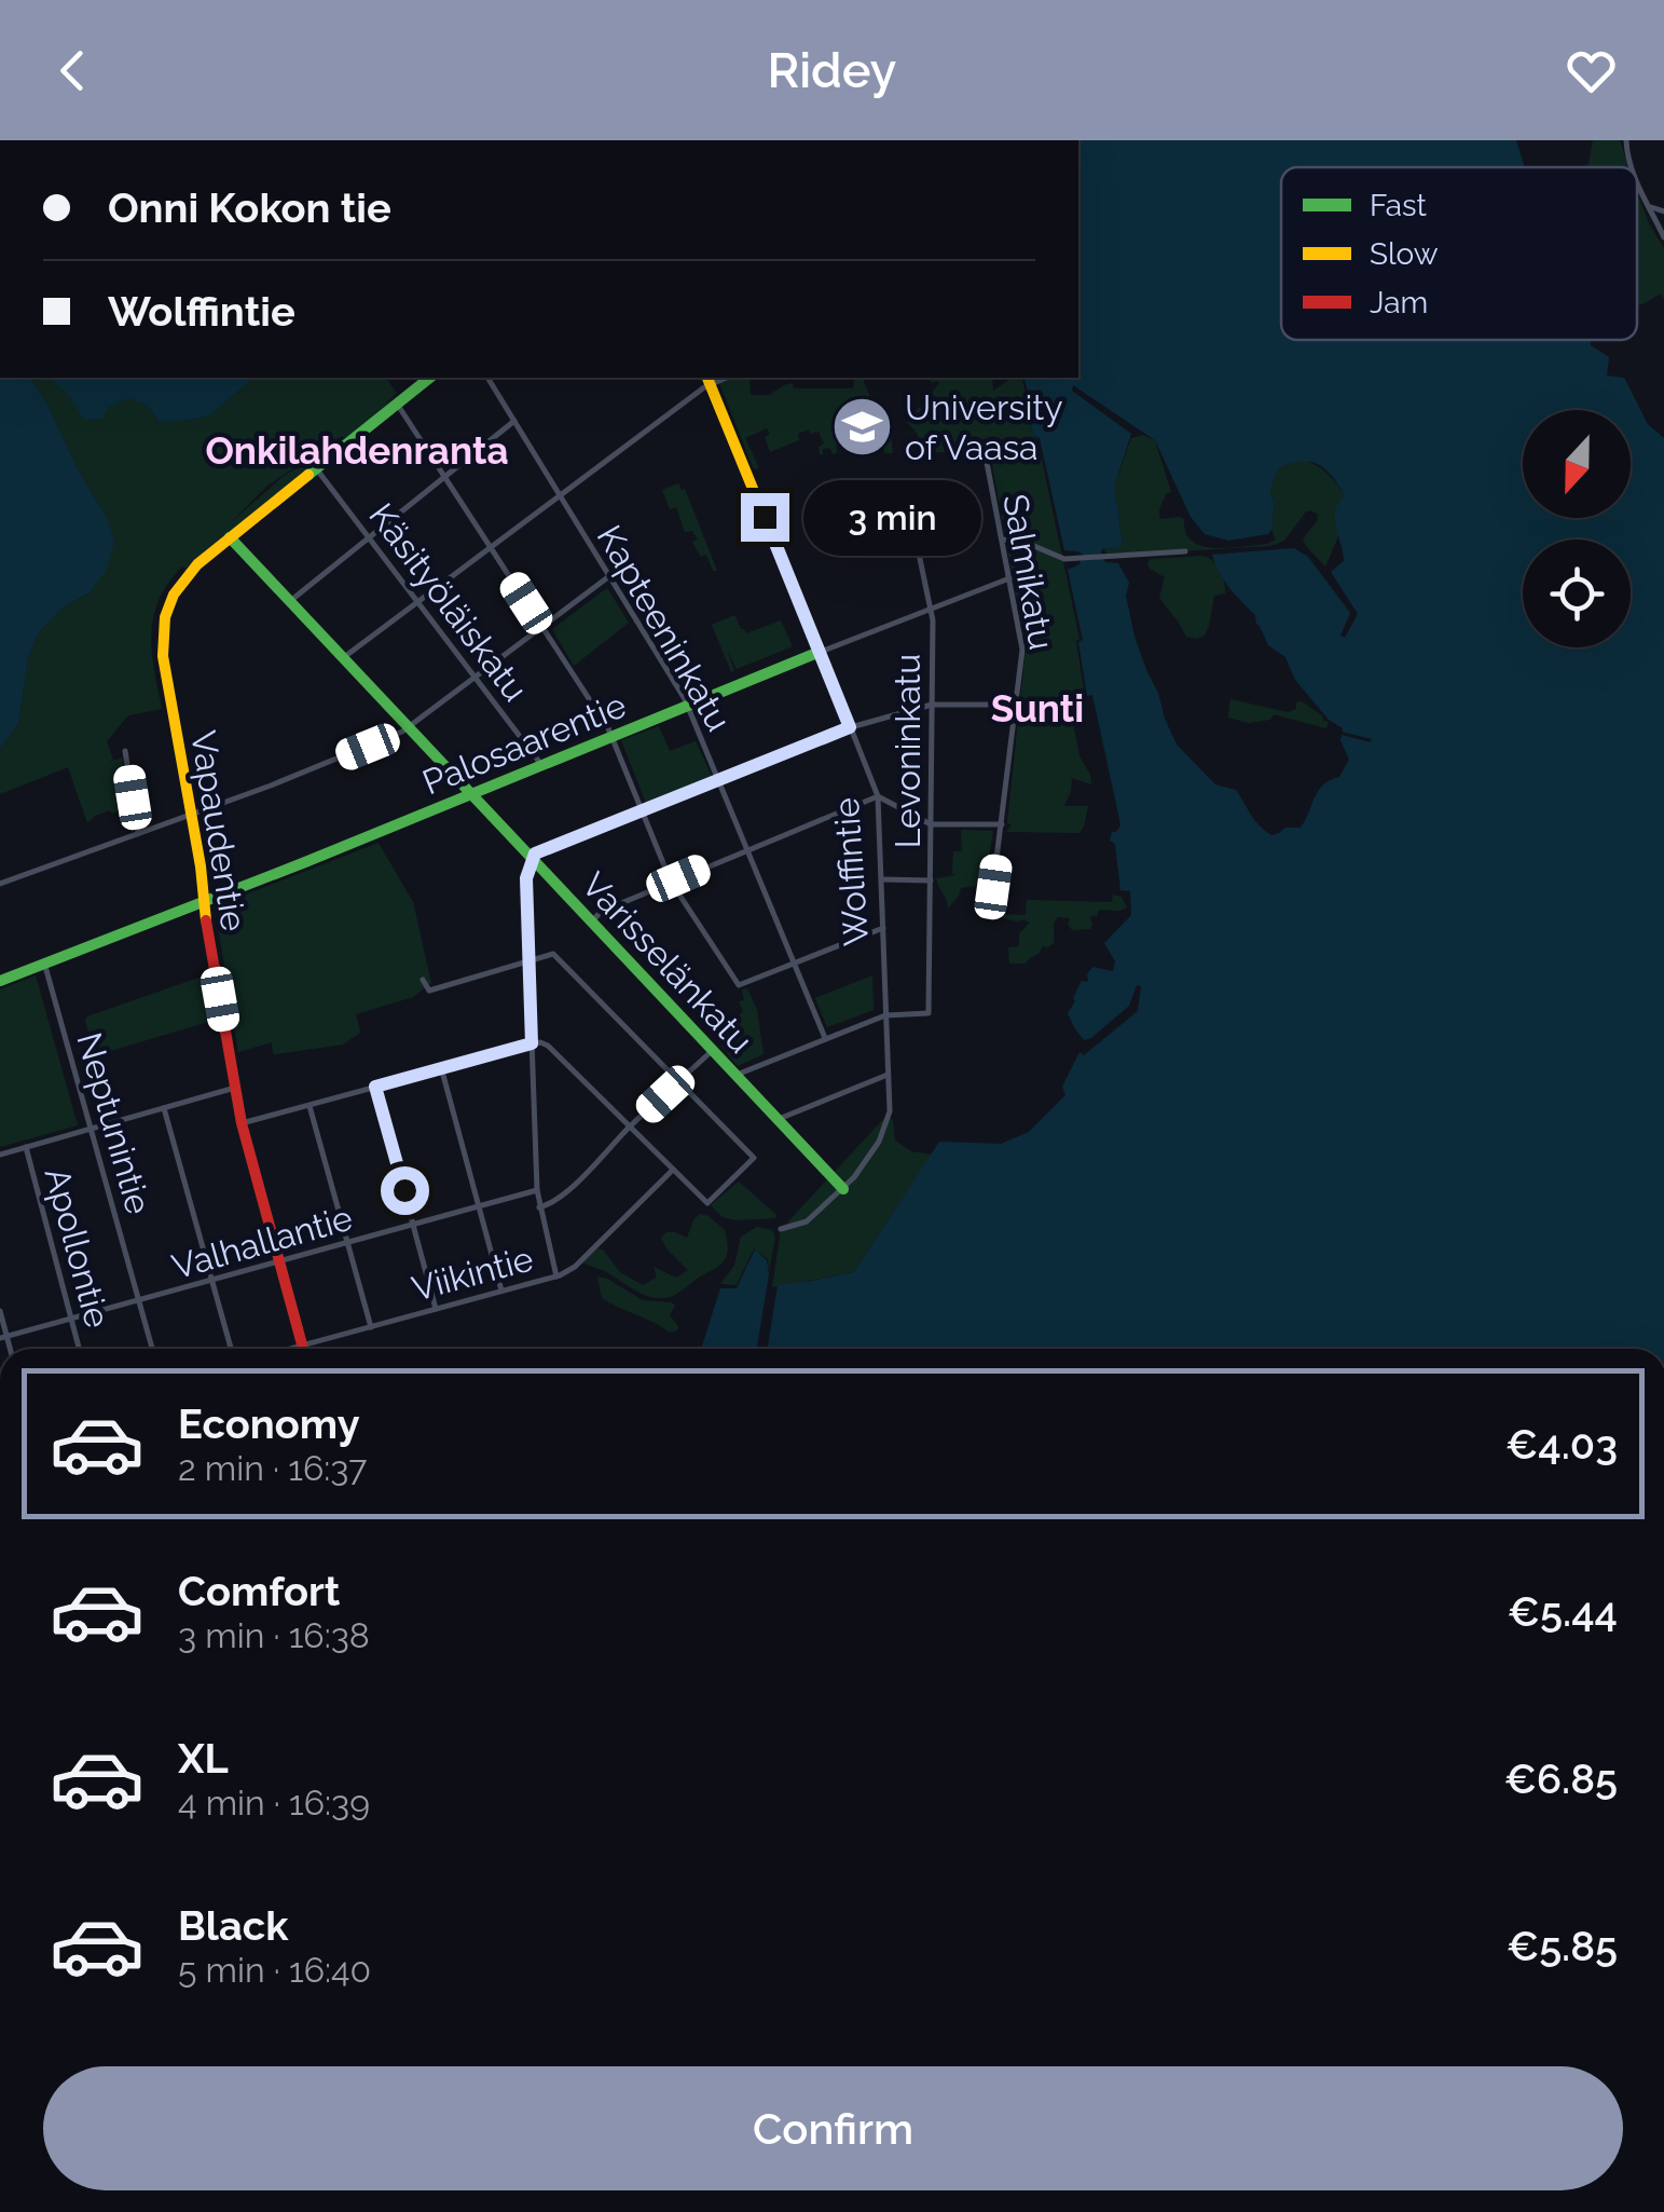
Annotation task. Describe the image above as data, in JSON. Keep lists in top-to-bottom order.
{
  "streets": {
    "main road": [
      "Palosaarentie",
      "Vapaudentie",
      "Wolffintie",
      "Varisselänkatu"
    ],
    "street": [
      "Salmikatu",
      "Käsityöläiskatu",
      "Kapteeninkatu",
      "Levoninkatu",
      "Neptunintie",
      "Valhallantie",
      "Apollontie",
      "Viikintie"
    ]
  },
  "crossings": [
    ["Salmikatu", "Palosaarentie"],
    ["Käsityöläiskatu", "Palosaarentie"],
    ["Käsityöläiskatu", "Vapaudentie"],
    ["Kapteeninkatu", "Palosaarentie"],
    ["Palosaarentie", "Levoninkatu"],
    ["Palosaarentie", "Vapaudentie"],
    ["Palosaarentie", "Wolffintie"],
    ["Palosaarentie", "Varisselänkatu"],
    ["Palosaarentie", "Neptunintie"],
    ["Levoninkatu", "Wolffintie"],
    ["Vapaudentie", "Varisselänkatu"],
    ["Vapaudentie", "Valhallantie"],
    ["Vapaudentie", "Viikintie"],
    ["Wolffintie", "Varisselänkatu"],
    ["Neptunintie", "Valhallantie"],
    ["Valhallantie", "Apollontie"]
  ],
  "districts": ["Onkilahdenranta", "Sunti"],
  "places": {
    "school or university": ["University of Vaasa"]
  },
  "legend": ["Fast", "Slow", "Jam"],
  "north": "bottom",
  "page": {
    "header": "Ridey",
    "banner": ["Onni Kokon tie", "Wolffintie"],
    "bubble": "3 min",
    "list": [
      {
        "name": "Economy",
        "note": "2 min · 16:37",
        "value": "€4.03"
      },
      {
        "name": "Comfort",
        "note": "3 min · 16:38",
        "value": "€5.44"
      },
      {
        "name": "XL",
        "note": "4 min · 16:39",
        "value": "€6.85"
      },
      {
        "name": "Black",
        "note": "5 min · 16:40",
        "value": "€5.85"
      }
    ],
    "buttons": "Confirm"
  }
}
